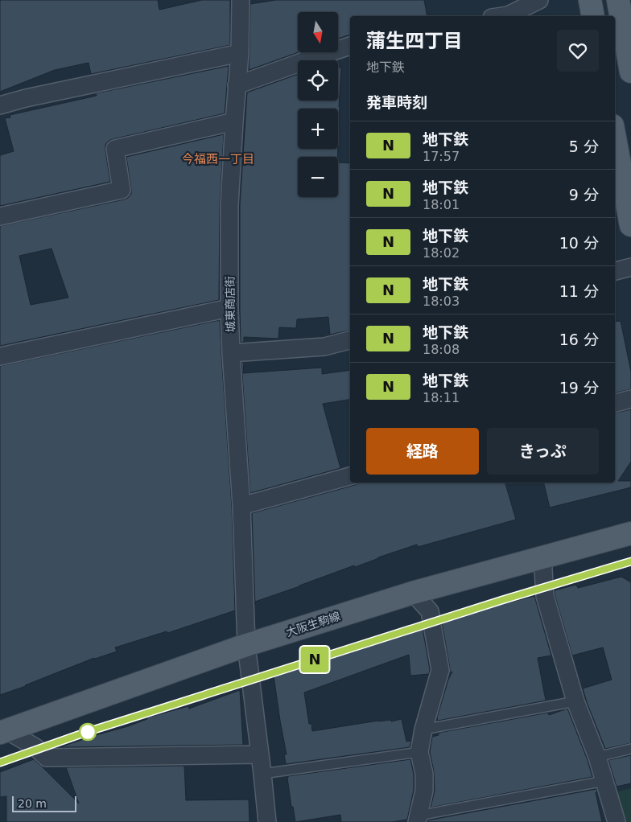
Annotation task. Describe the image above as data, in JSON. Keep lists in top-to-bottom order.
{
  "streets": {
    "main road": ["大阪生駒線"],
    "street": ["城東商店街"]
  },
  "crossings": [
    ["城東商店街", "大阪生駒線"]
  ],
  "districts": ["今福西一丁目"],
  "lines": ["metro line N"],
  "scale_bar": "20 m",
  "north": "bottom",
  "page": {
    "on_map": "N",
    "map_buttons": ["+", "−"],
    "heading": [
      ["蒲生四丁目", "地下鉄"],
      "発車時刻"
    ],
    "list": [
      {
        "mark": "N",
        "name": "地下鉄",
        "note": "17:57",
        "value": "5 分"
      },
      {
        "mark": "N",
        "name": "地下鉄",
        "note": "18:01",
        "value": "9 分"
      },
      {
        "mark": "N",
        "name": "地下鉄",
        "note": "18:02",
        "value": "10 分"
      },
      {
        "mark": "N",
        "name": "地下鉄",
        "note": "18:03",
        "value": "11 分"
      },
      {
        "mark": "N",
        "name": "地下鉄",
        "note": "18:08",
        "value": "16 分"
      },
      {
        "mark": "N",
        "name": "地下鉄",
        "note": "18:11",
        "value": "19 分"
      }
    ],
    "buttons": ["経路", "きっぷ"],
    "scale": "20 m"
  }
}
